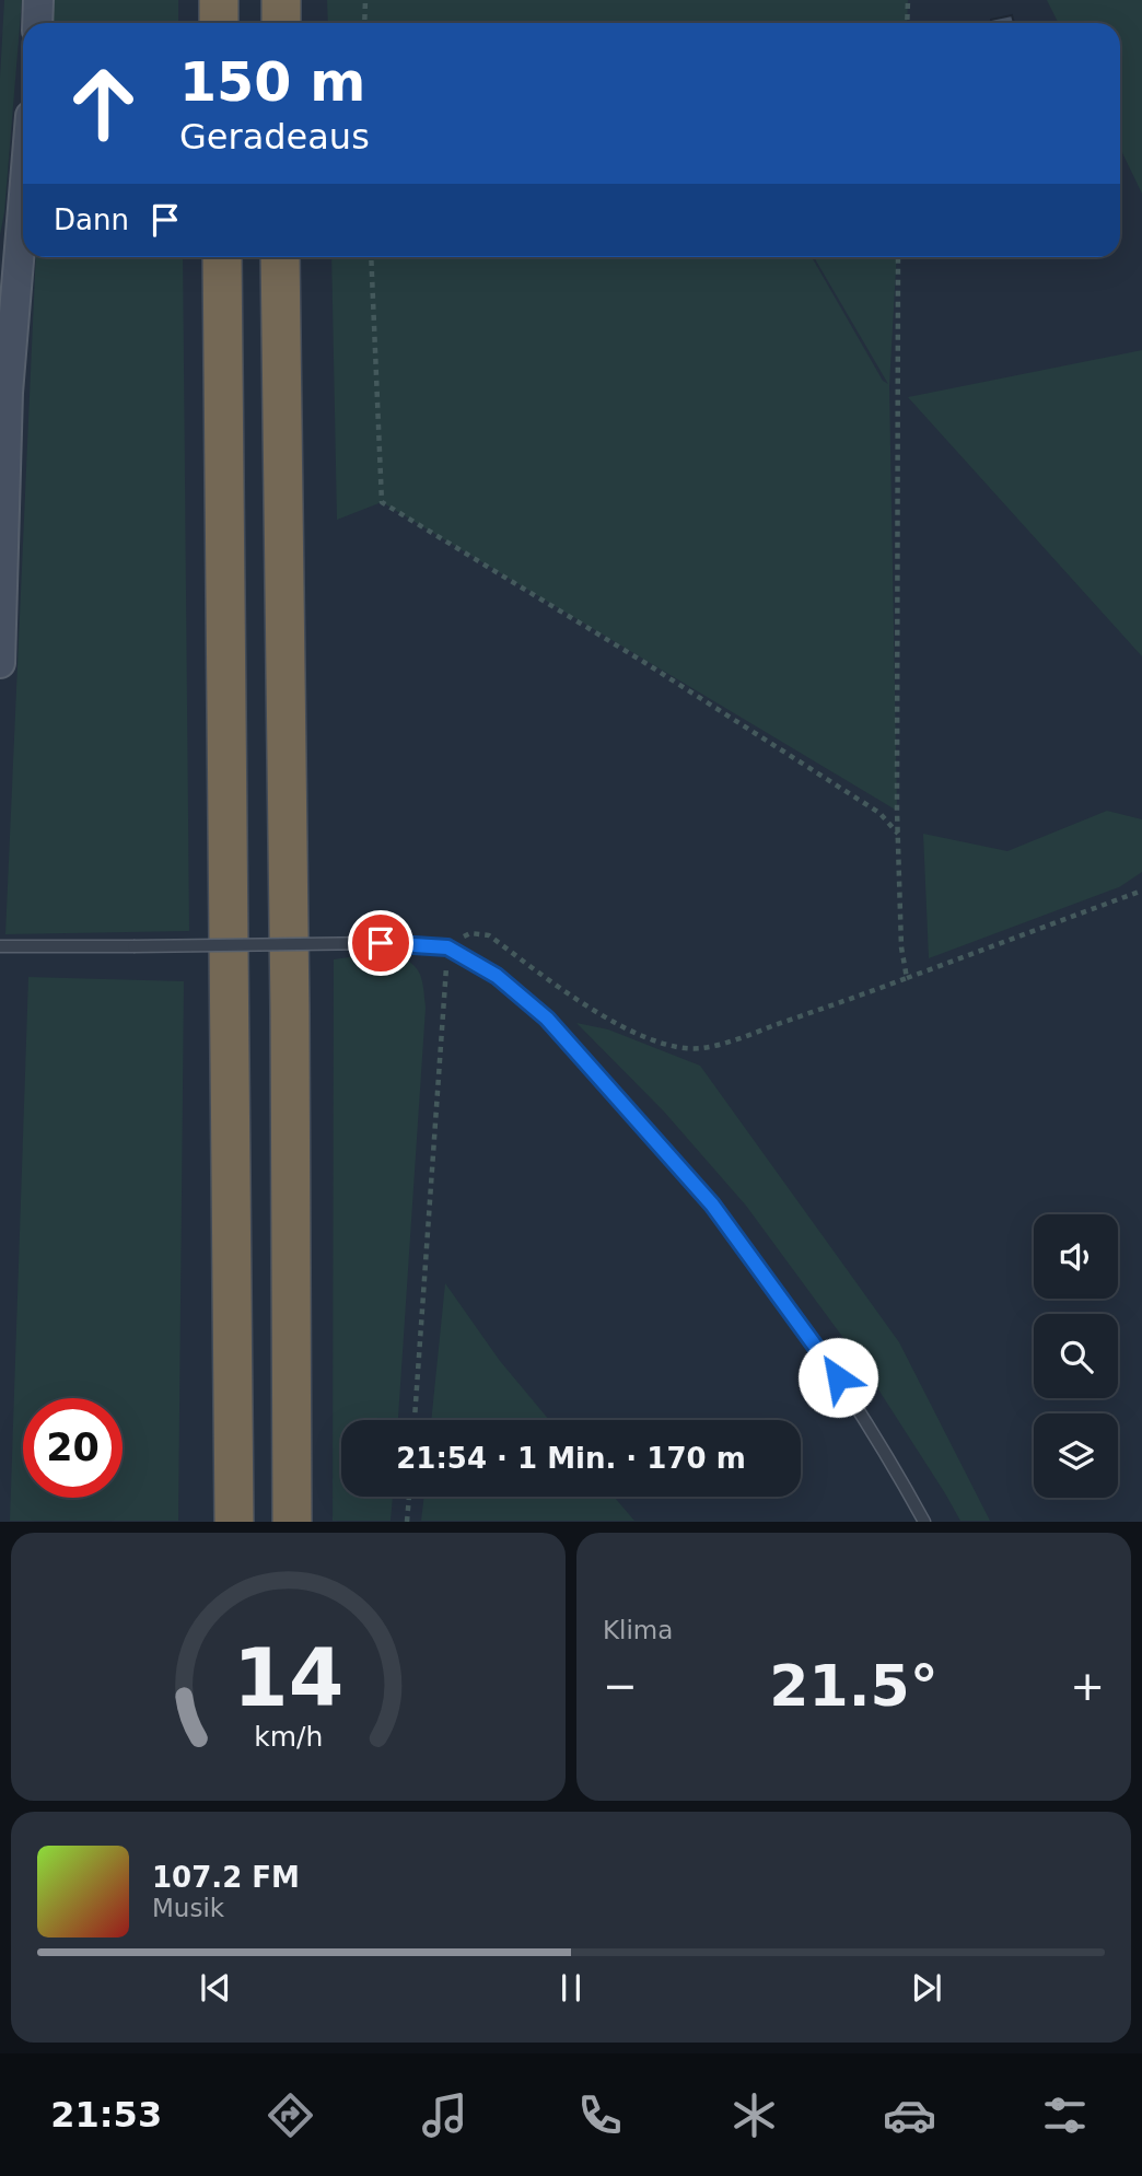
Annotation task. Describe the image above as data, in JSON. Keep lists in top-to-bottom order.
{
  "page": {
    "turn": ["150 m", "Geradeaus"],
    "then": "Dann",
    "limit": "20",
    "trip": "21:54 · 1 Min. · 170 m",
    "tile": "Klima",
    "heat": ["−", "21.5°", "+"],
    "song": ["107.2 FM", "Musik"],
    "tabs": "21:53",
    "gauge": ["14", "km/h"]
  }
}
